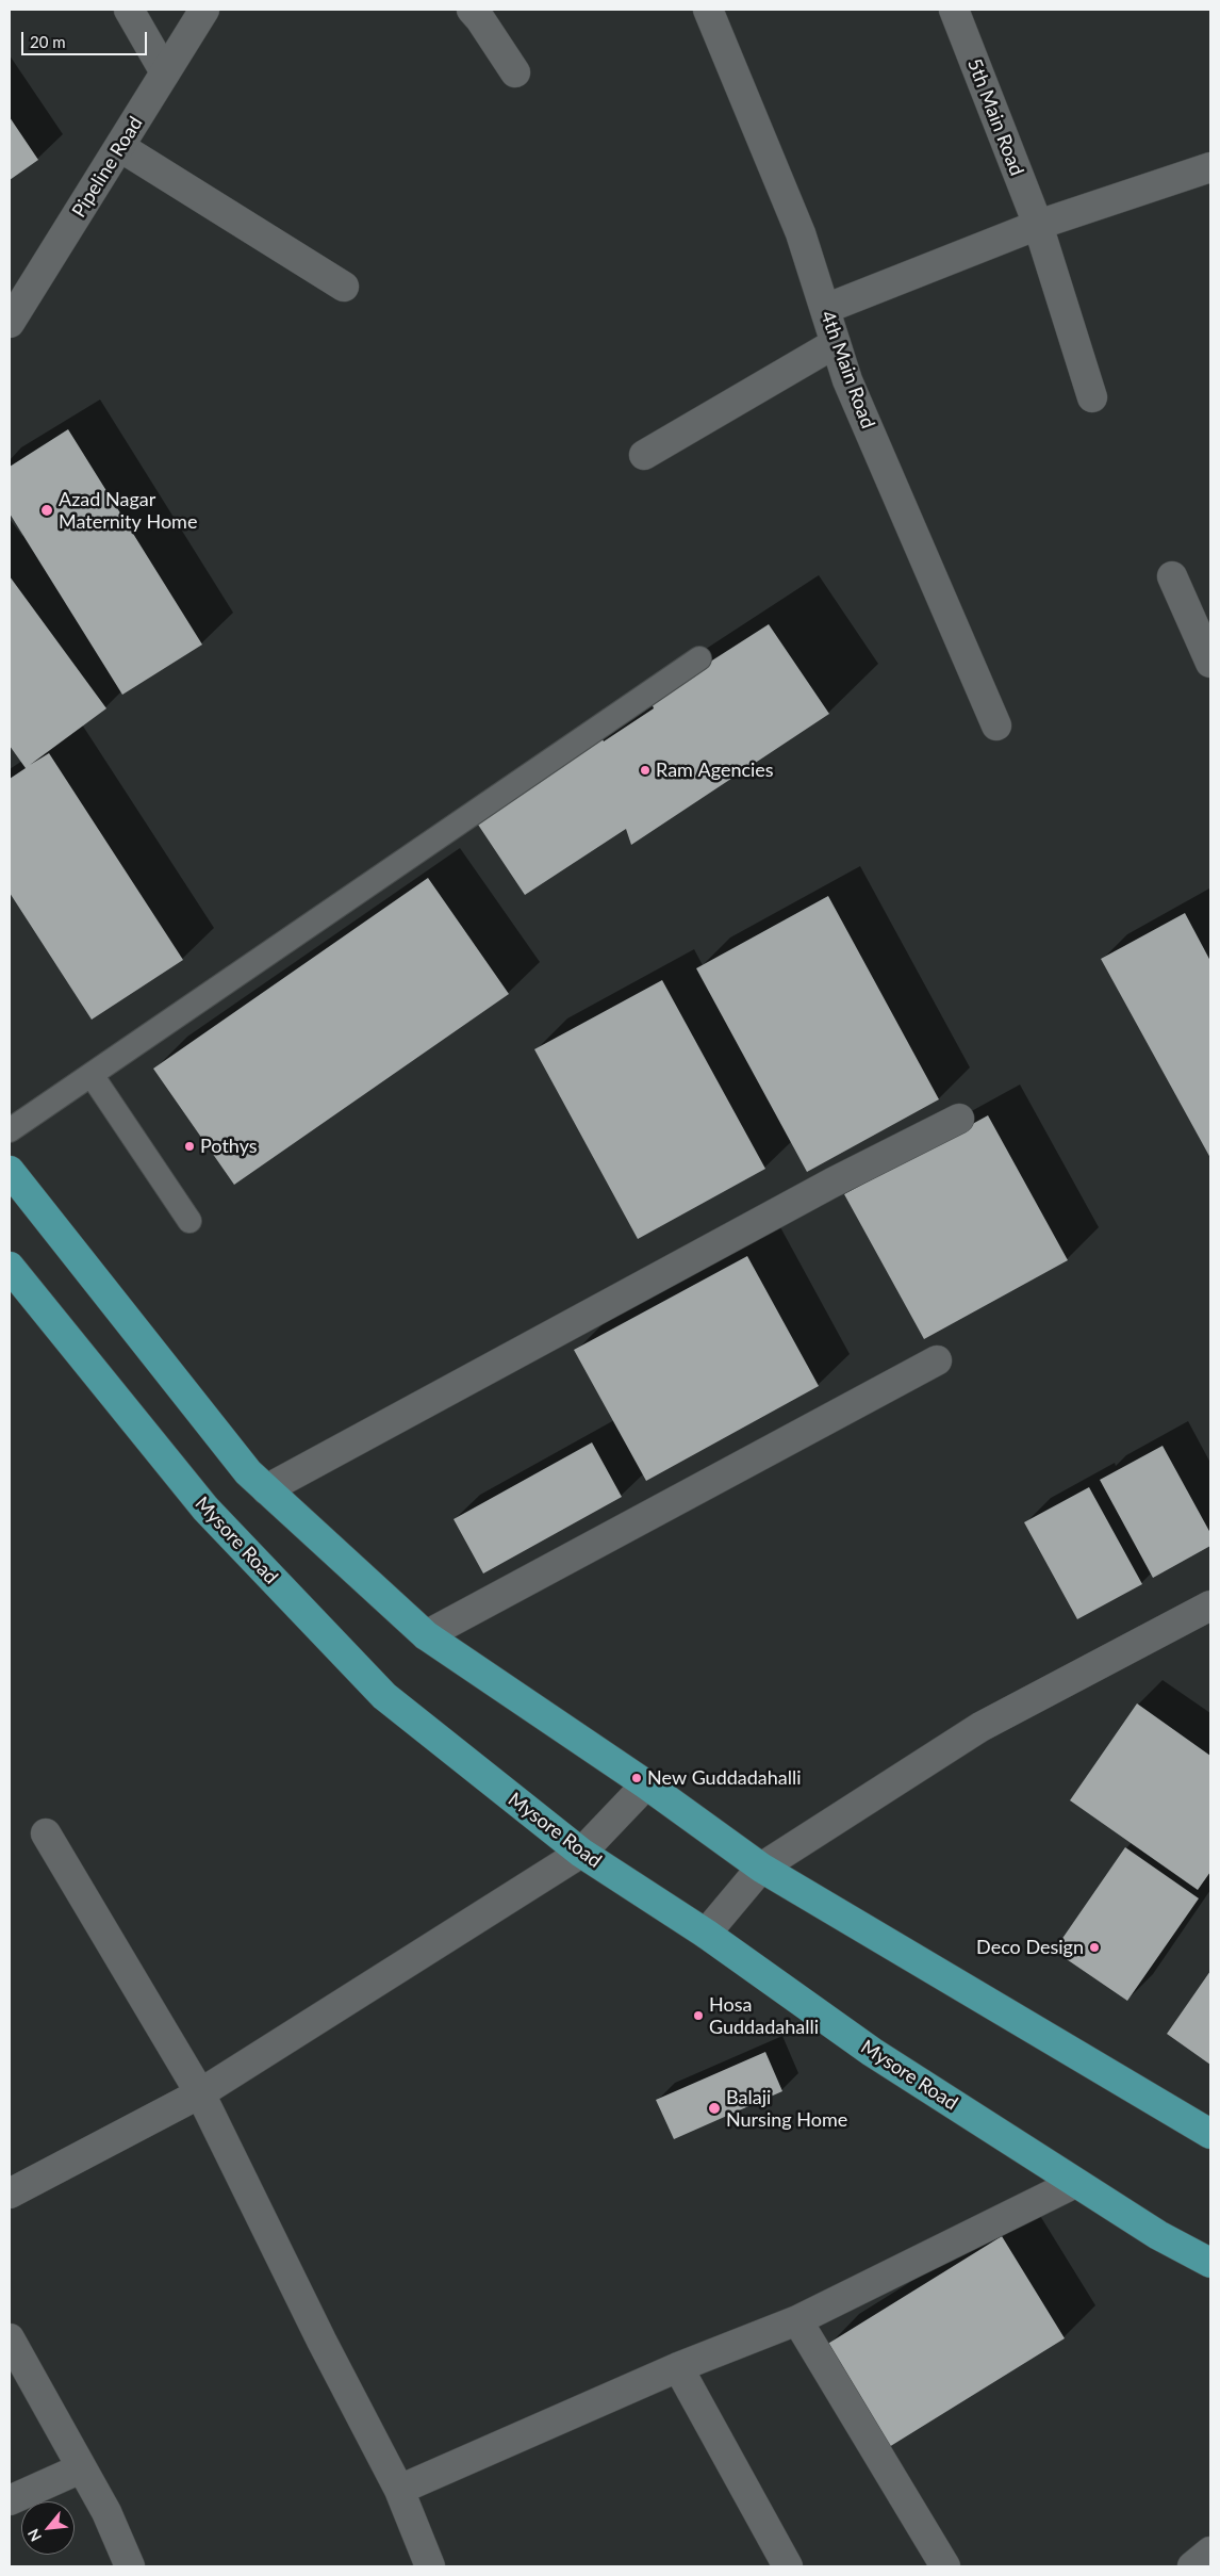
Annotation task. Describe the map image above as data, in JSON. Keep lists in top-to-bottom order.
{
  "streets": {
    "highway": ["Mysore Road"],
    "street": ["5th Main Road", "Pipeline Road", "4th Main Road"]
  },
  "places": [
    "Azad Nagar Maternity Home",
    "Ram Agencies",
    "Pothys",
    "New Guddadahalli",
    "Deco Design",
    "Hosa Guddadahalli",
    "Balaji Nursing Home"
  ],
  "scale_bar": "20 m",
  "north": "bottom left"
}
